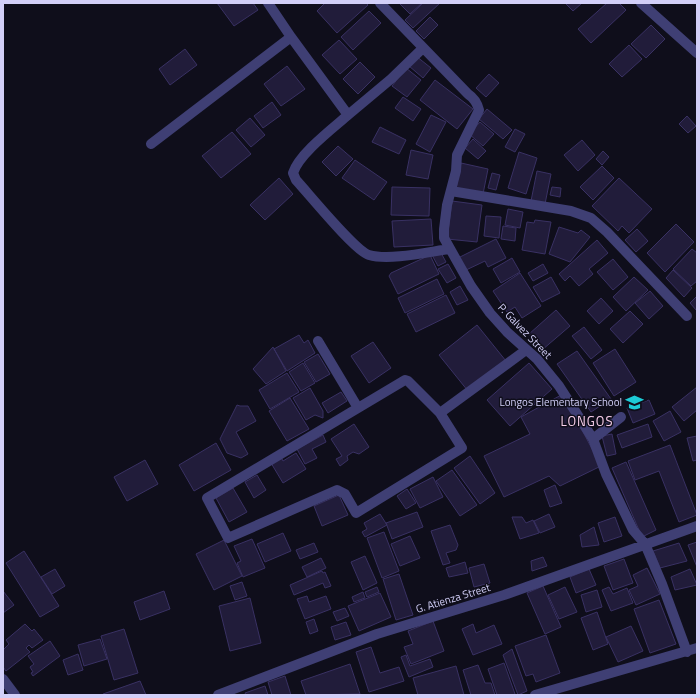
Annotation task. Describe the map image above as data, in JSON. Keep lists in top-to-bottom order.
{
  "streets": {
    "street": ["P. Galvez Street", "G. Atienza Street"]
  },
  "crossings": [
    ["P. Galvez Street", "G. Atienza Street"]
  ],
  "districts": ["LONGOS"],
  "places": {
    "school or university": ["Longos Elementary School"]
  }
}
